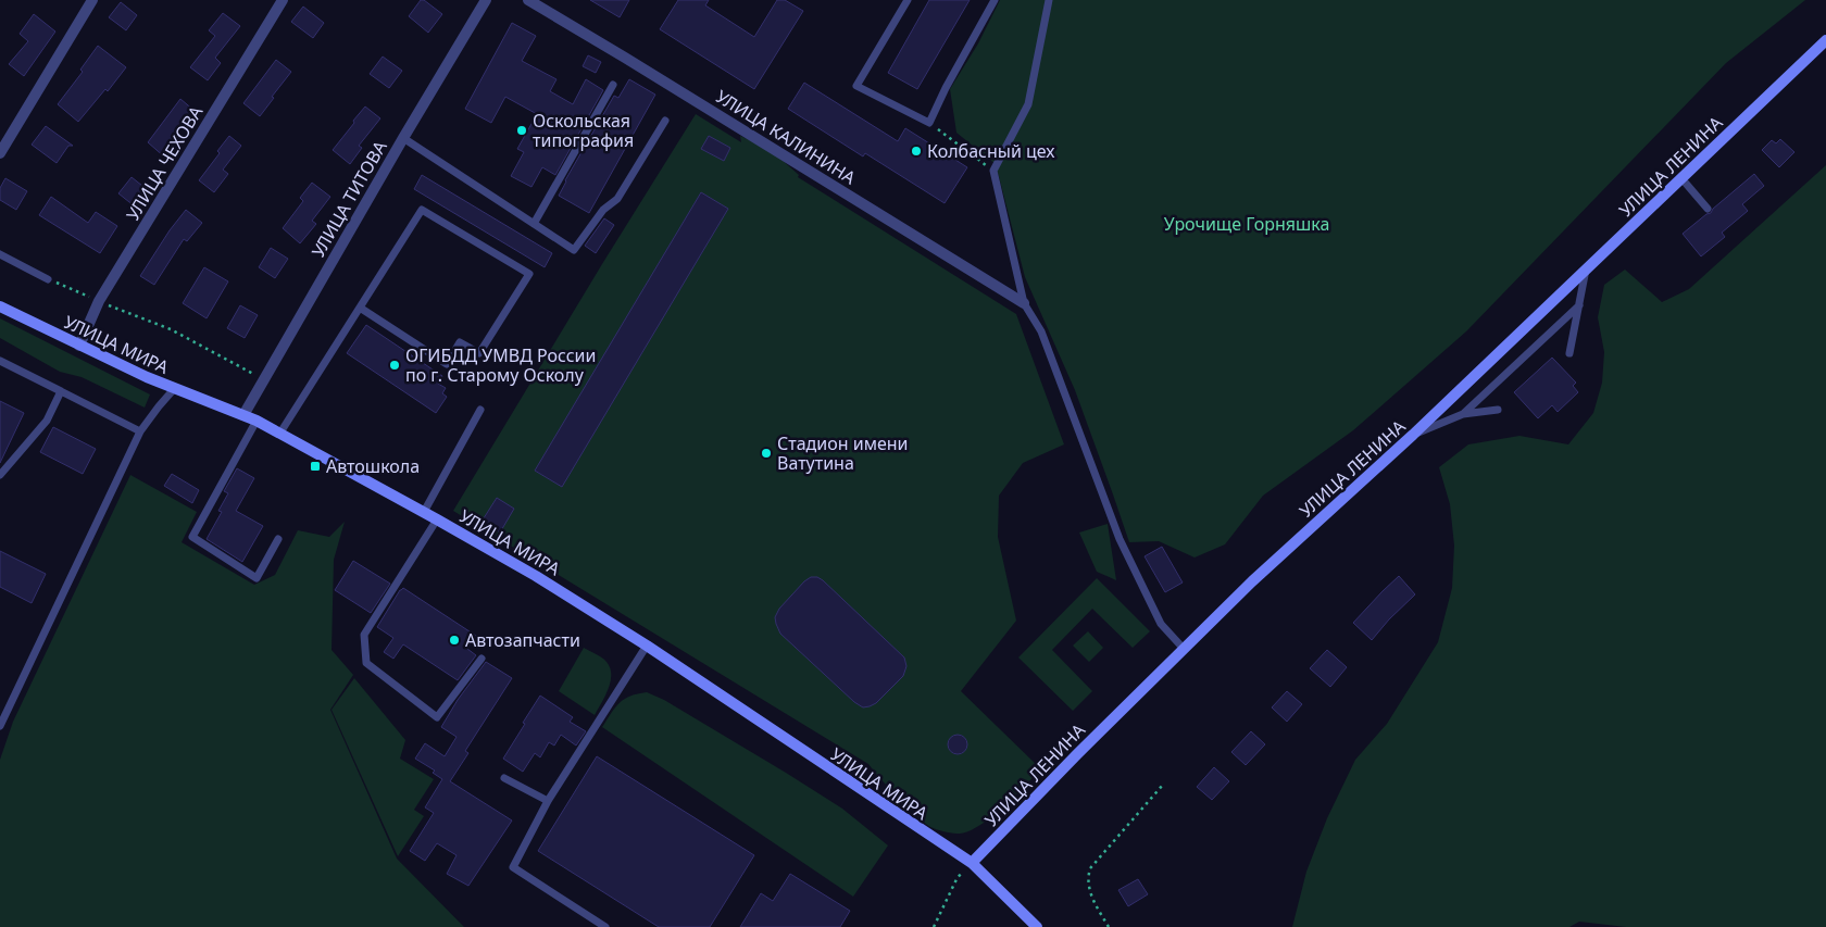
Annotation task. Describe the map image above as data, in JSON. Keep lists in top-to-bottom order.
{
  "streets": {
    "main road": ["УЛИЦА ЛЕНИНА", "УЛИЦА МИРА"],
    "street": ["УЛИЦА КАЛИНИНА", "УЛИЦА ЧЕХОВА", "УЛИЦА ТИТОВА"]
  },
  "crossings": [
    ["УЛИЦА ЧЕХОВА", "УЛИЦА МИРА"],
    ["УЛИЦА ЛЕНИНА", "УЛИЦА МИРА"],
    ["УЛИЦА ТИТОВА", "УЛИЦА МИРА"]
  ],
  "parks": ["Урочище Горняшка"],
  "places": {
    "other": [
      "Оскольская типография",
      "Колбасный цех",
      "ОГИБДД УМВД России по г. Старому Осколу",
      "Стадион имени Ватутина",
      "Автозапчасти"
    ],
    "transit": ["Автошкола"]
  }
}
